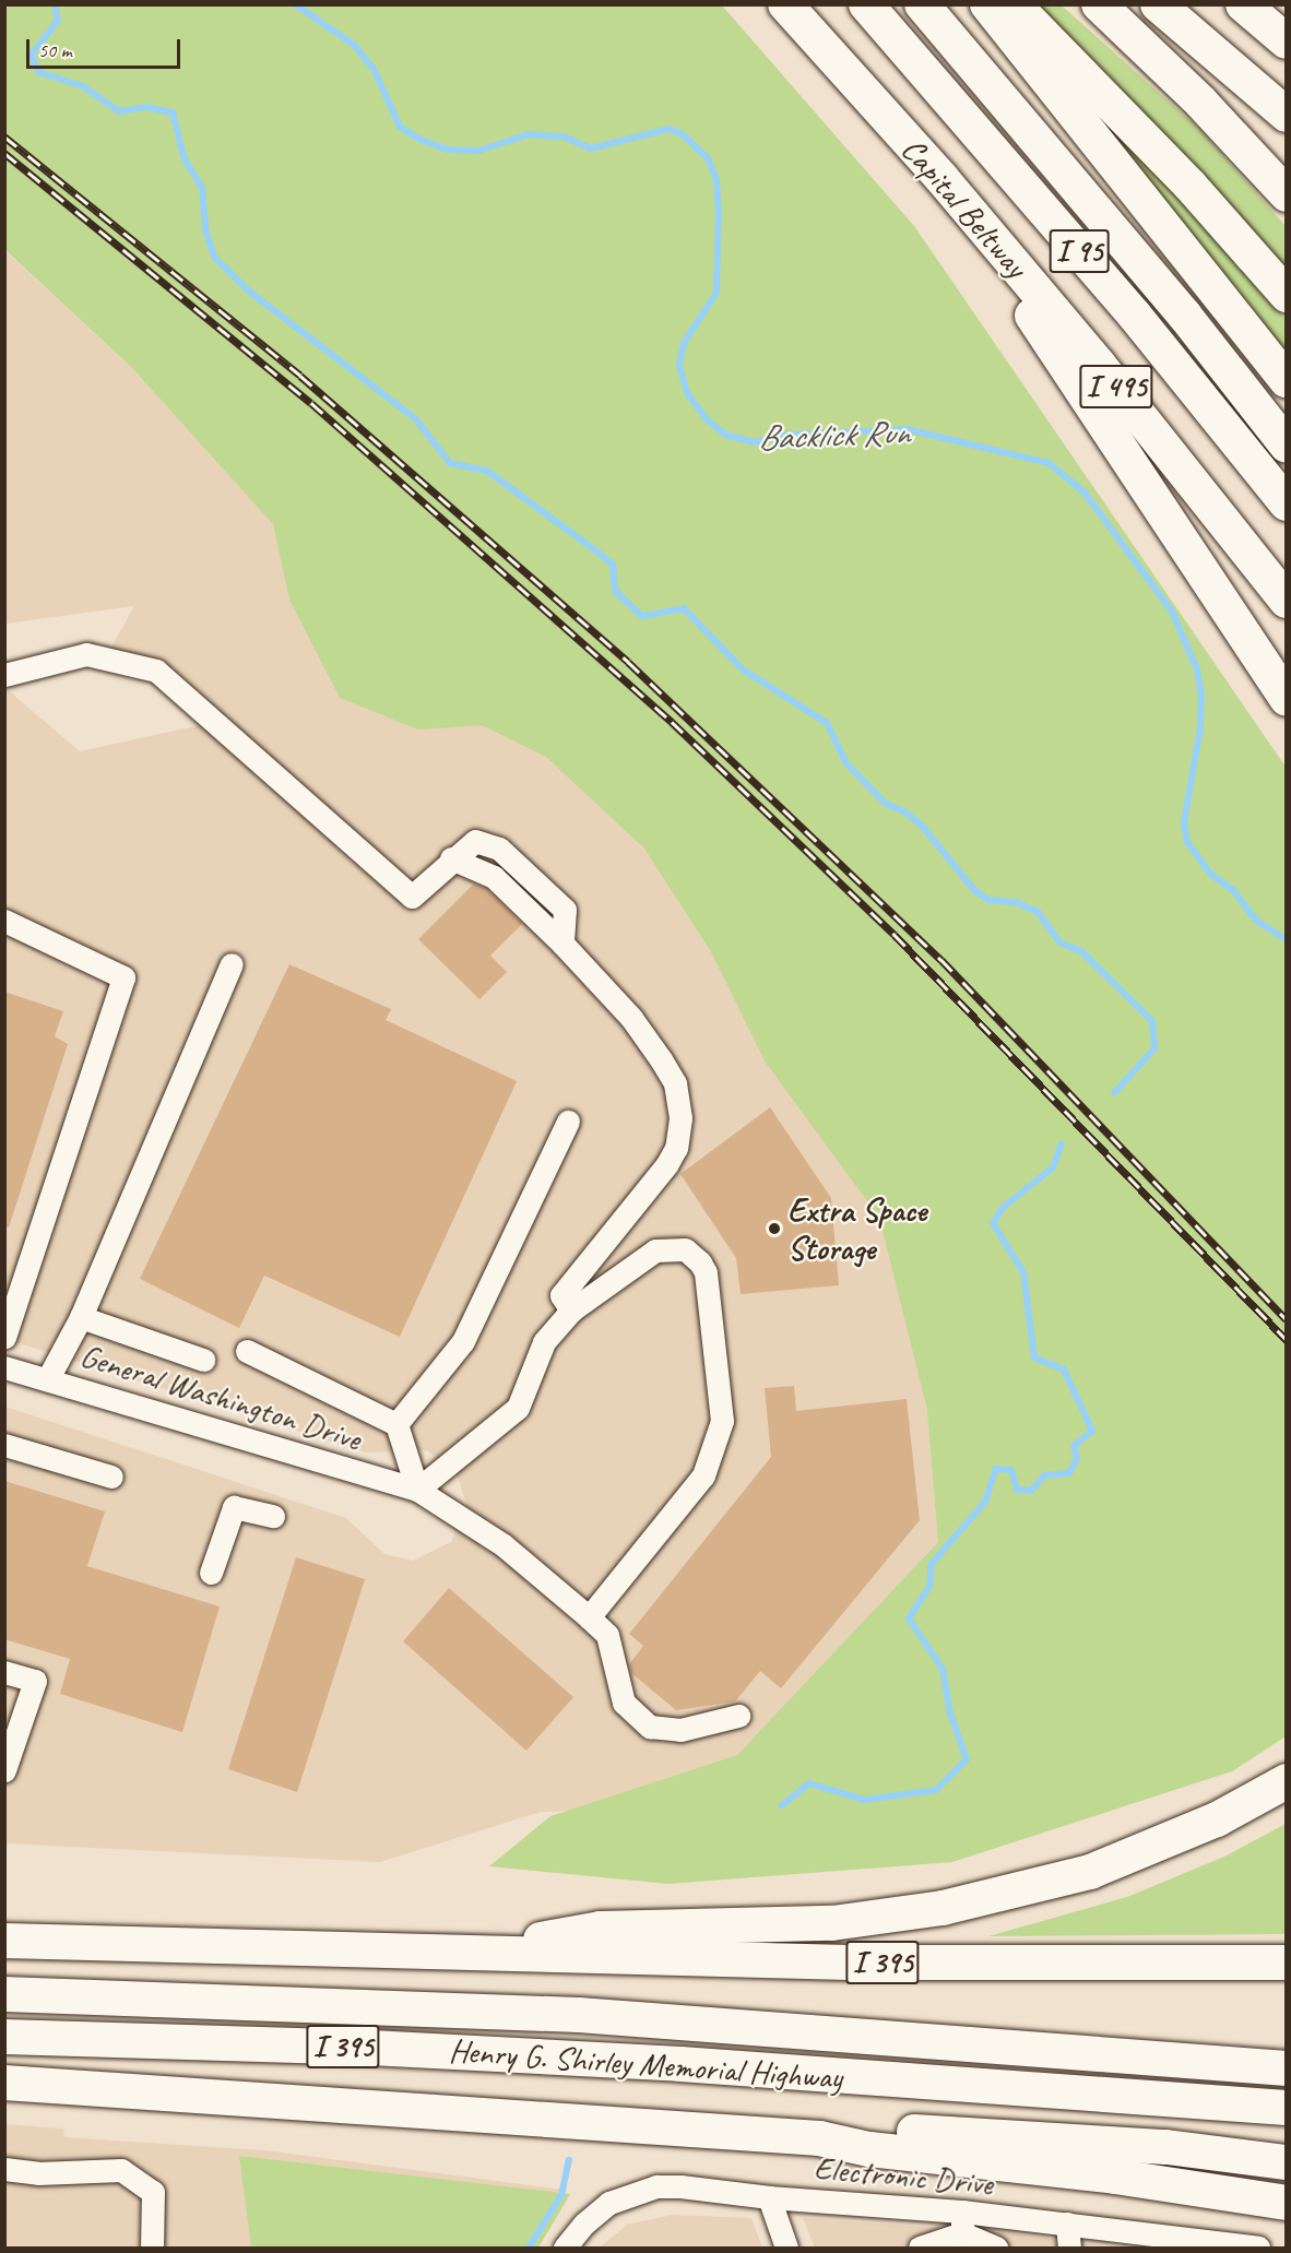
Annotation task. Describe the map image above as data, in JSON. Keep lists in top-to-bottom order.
{
  "streets": {
    "highway": [
      "Capital Beltway",
      "I 95",
      "I 495",
      "I 395",
      "Henry G. Shirley Memorial Highway"
    ],
    "street": ["General Washington Drive", "Electronic Drive"]
  },
  "water": ["Backlick Run"],
  "places": ["Extra Space Storage"],
  "scale_bar": "50 m"
}
